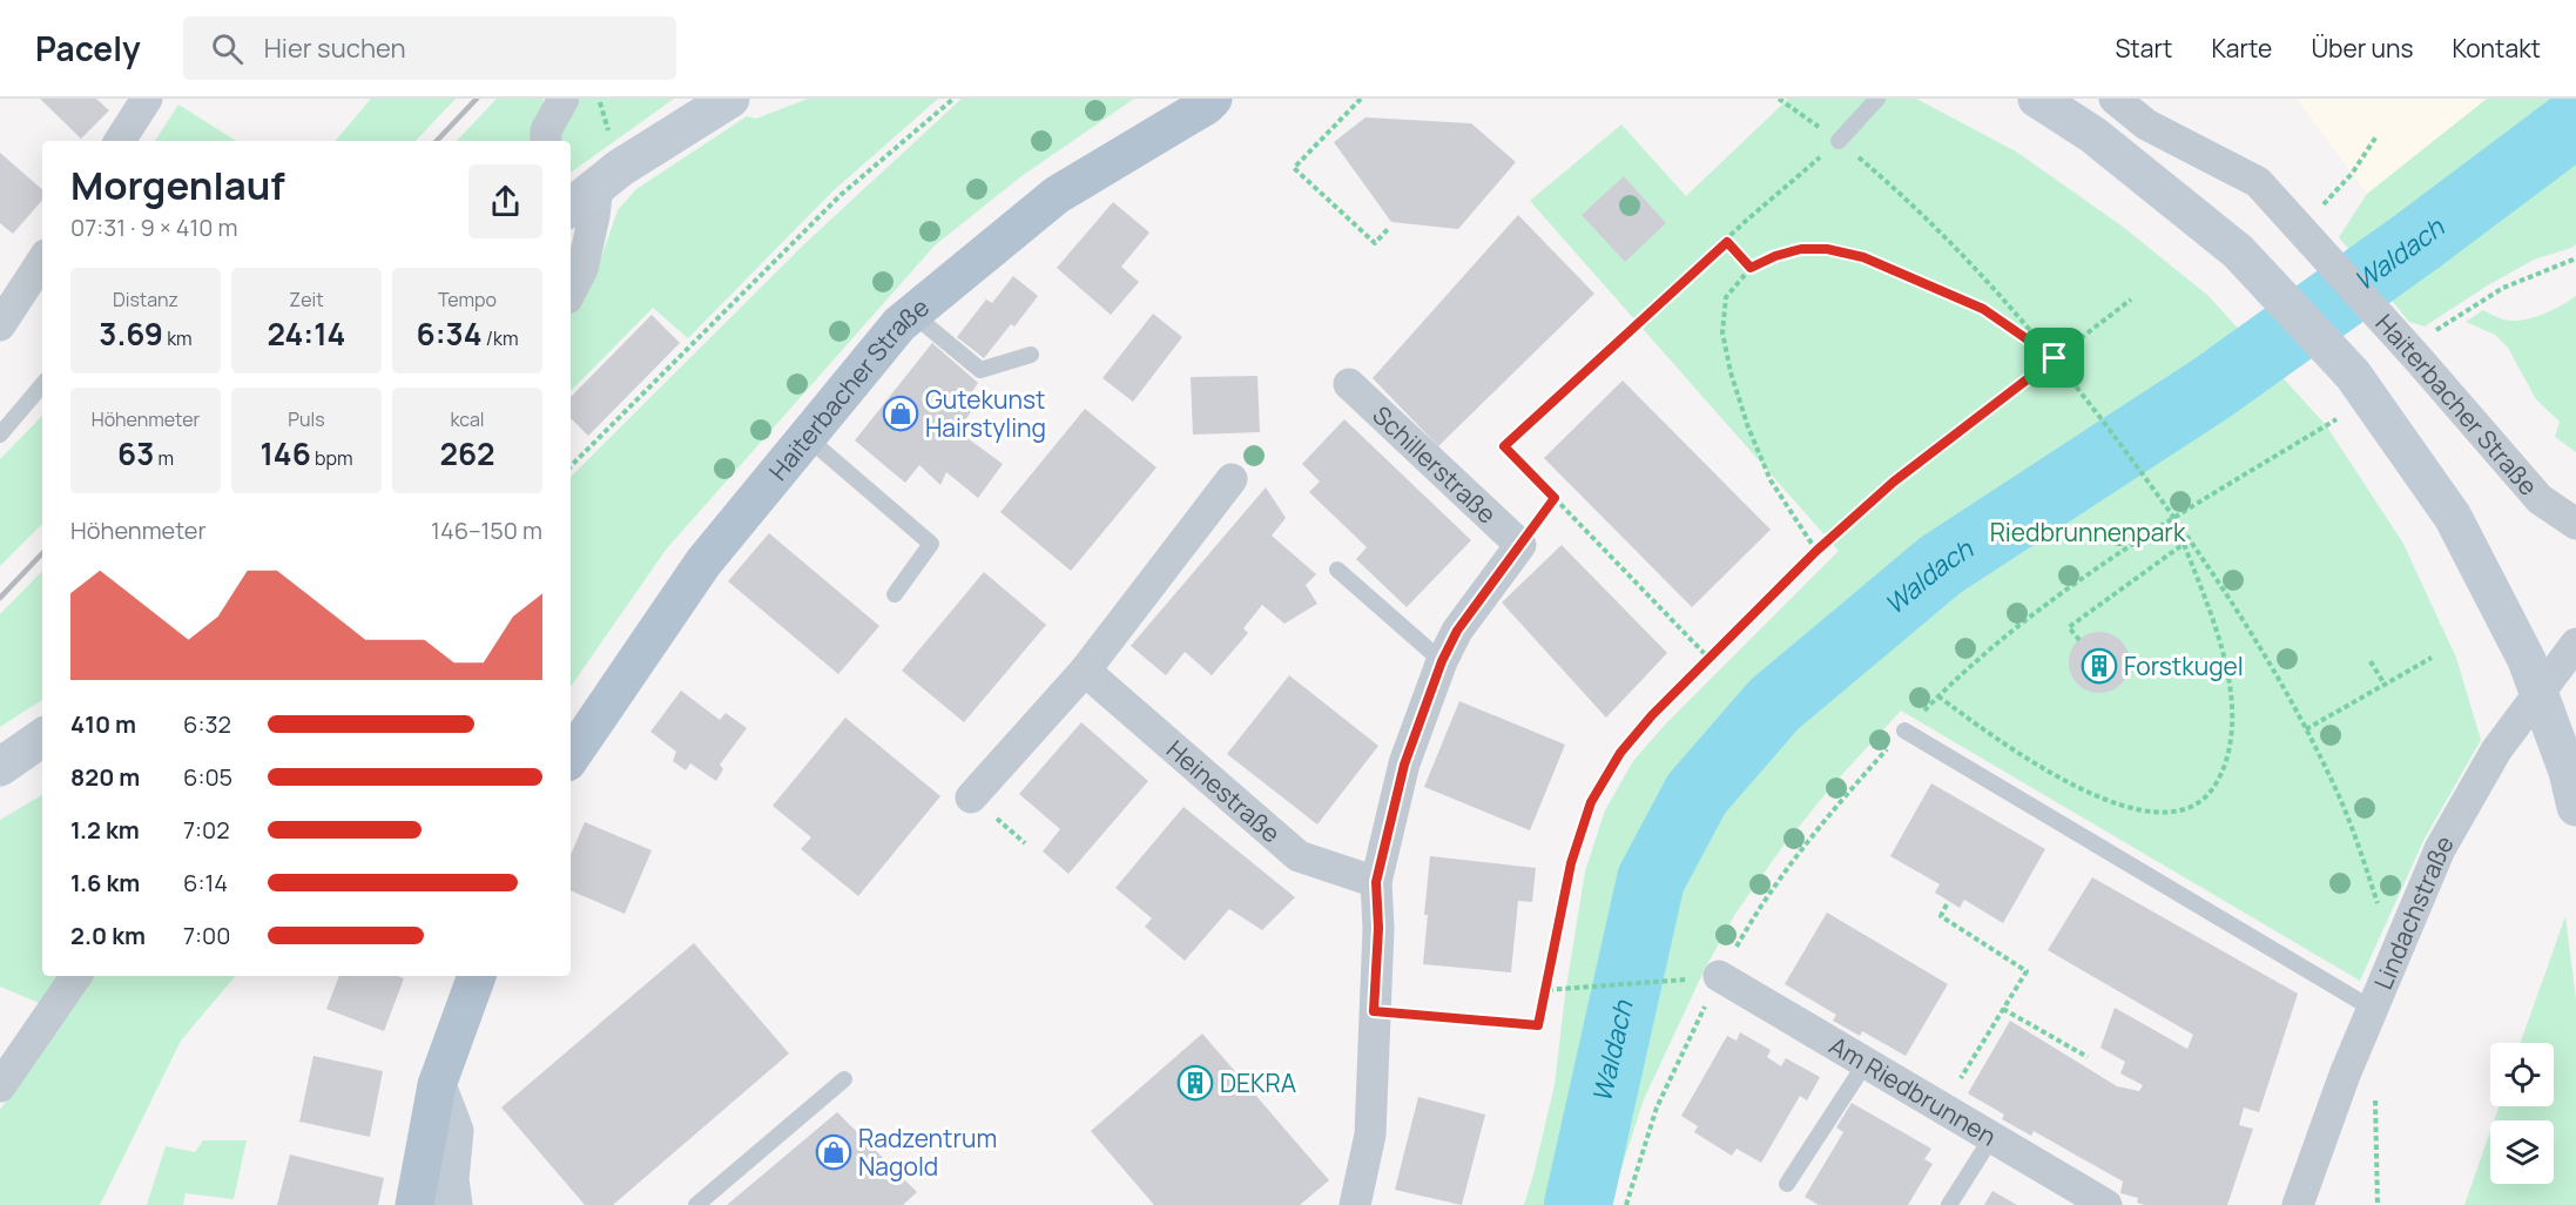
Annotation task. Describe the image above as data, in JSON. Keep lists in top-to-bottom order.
{
  "streets": {
    "main road": ["Haiterbacher Straße"],
    "street": [
      "Schillerstraße",
      "Heinestraße",
      "Lindachstraße",
      "Am Riedbrunnen"
    ]
  },
  "water": ["Waldach"],
  "parks": ["Riedbrunnenpark"],
  "places": {
    "shop": ["Gutekunst Hairstyling", "Radzentrum Nagold"],
    "building": ["Forstkugel", "DEKRA"]
  },
  "page": {
    "header": "Pacely",
    "search": "Hier suchen",
    "nav": [
      "Start",
      "Karte",
      "Über uns",
      "Kontakt"
    ],
    "heading": ["Morgenlauf", "07:31 · 9 × 410 m"],
    "stats": [
      ["Distanz", "3.69 km"],
      ["Zeit", "24:14"],
      ["Tempo", "6:34 /km"],
      ["Höhenmeter", "63 m"],
      ["Puls", "146 bpm"],
      ["kcal", "262"]
    ],
    "chart": ["Höhenmeter", "146–150 m"],
    "list": [
      {
        "name": "410 m",
        "note": "6:32"
      },
      {
        "name": "820 m",
        "note": "6:05"
      },
      {
        "name": "1.2 km",
        "note": "7:02"
      },
      {
        "name": "1.6 km",
        "note": "6:14"
      },
      {
        "name": "2.0 km",
        "note": "7:00"
      }
    ]
  }
}
